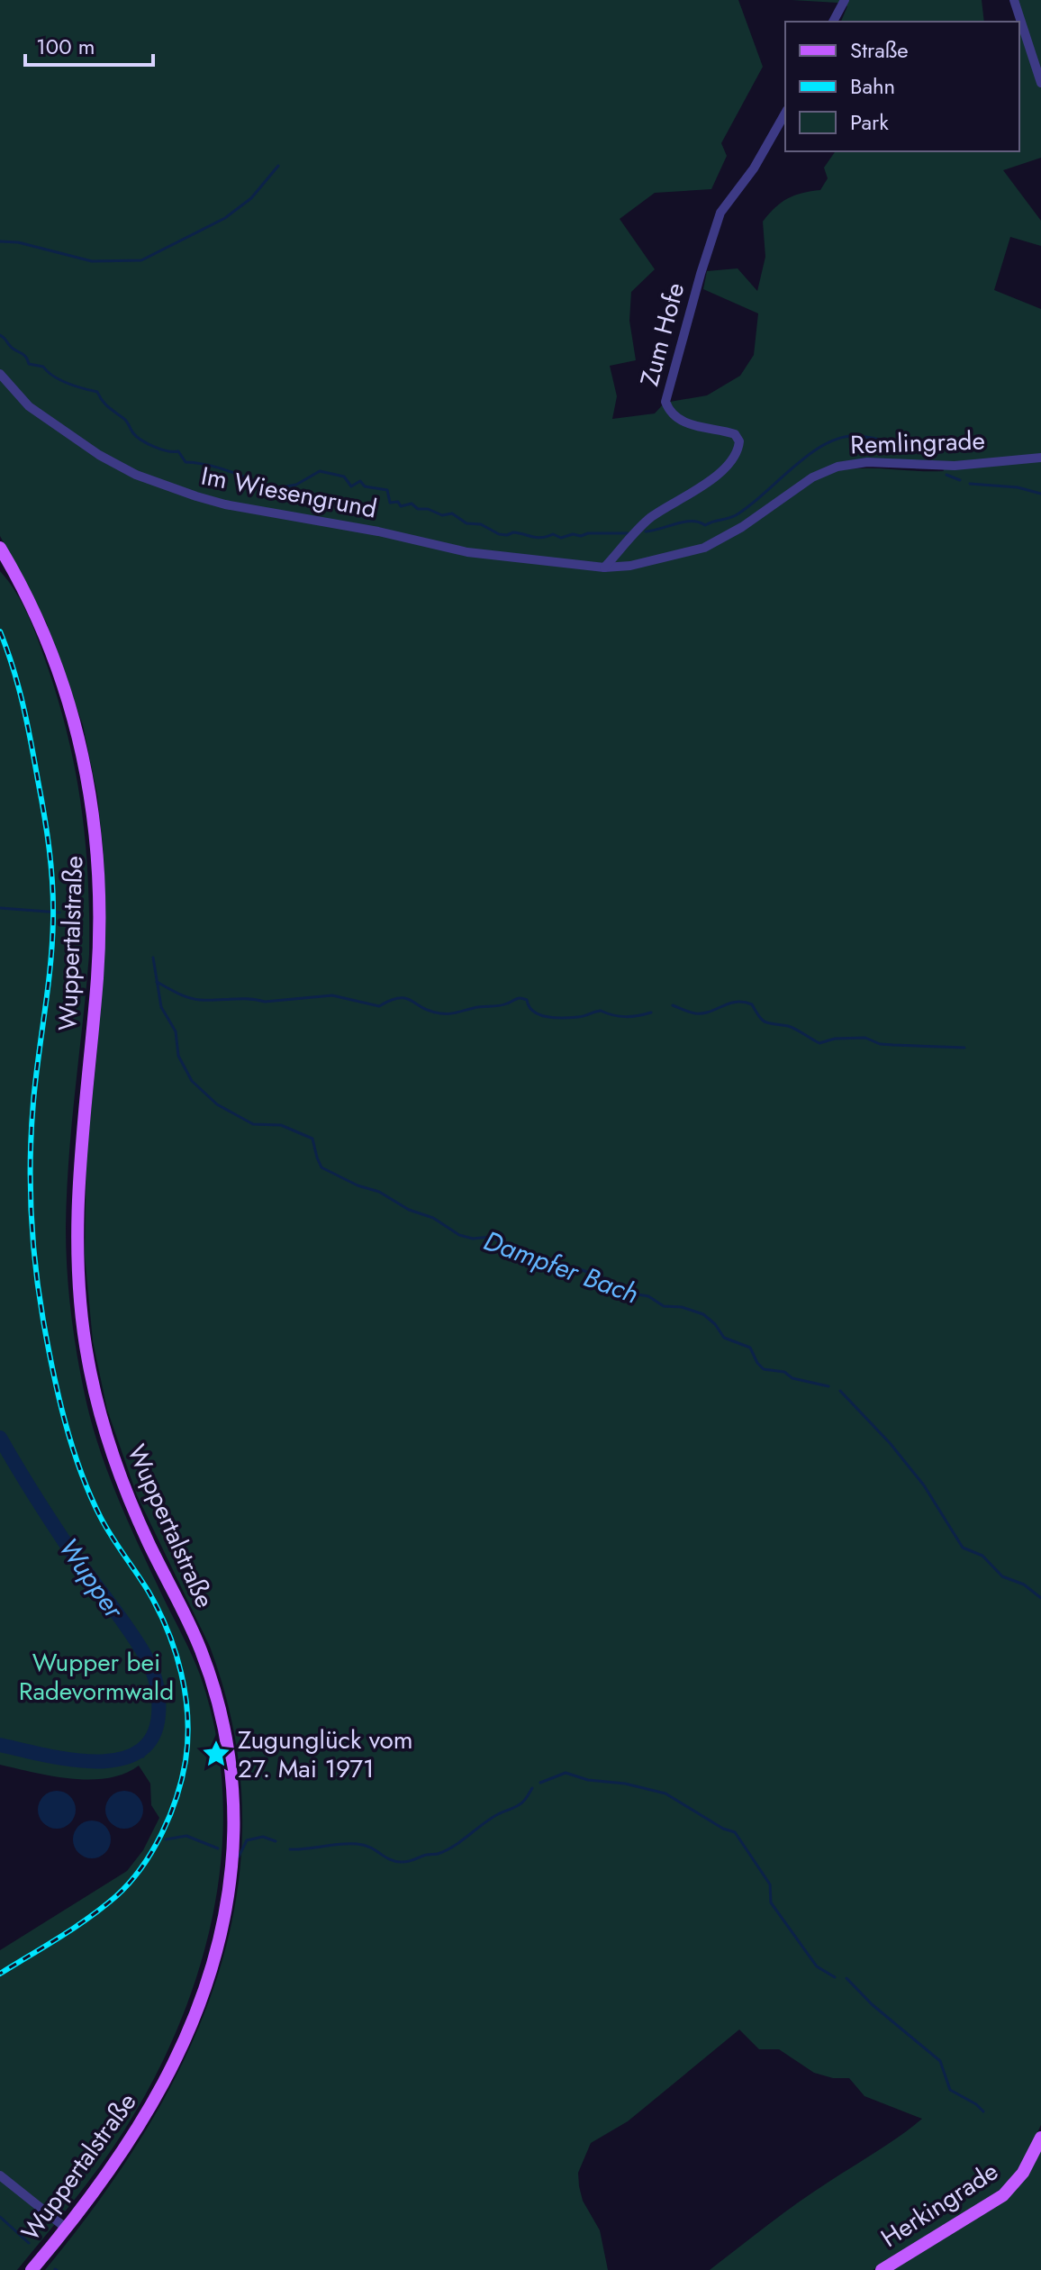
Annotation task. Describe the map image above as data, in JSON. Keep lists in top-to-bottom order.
{
  "streets": {
    "main road": ["Wuppertalstraße", "Herkingrade"],
    "street": ["Zum Hofe", "Remlingrade", "Im Wiesengrund"]
  },
  "crossings": [
    ["Zum Hofe", "Remlingrade"],
    ["Zum Hofe", "Im Wiesengrund"],
    ["Remlingrade", "Im Wiesengrund"]
  ],
  "water": ["Dampfer Bach", "Wupper"],
  "parks": ["Wupper bei Radevormwald"],
  "places": {
    "place": ["Zugunglück vom 27. Mai 1971"]
  },
  "legend": ["Straße", "Bahn", "Park"],
  "scale_bar": "100 m"
}
